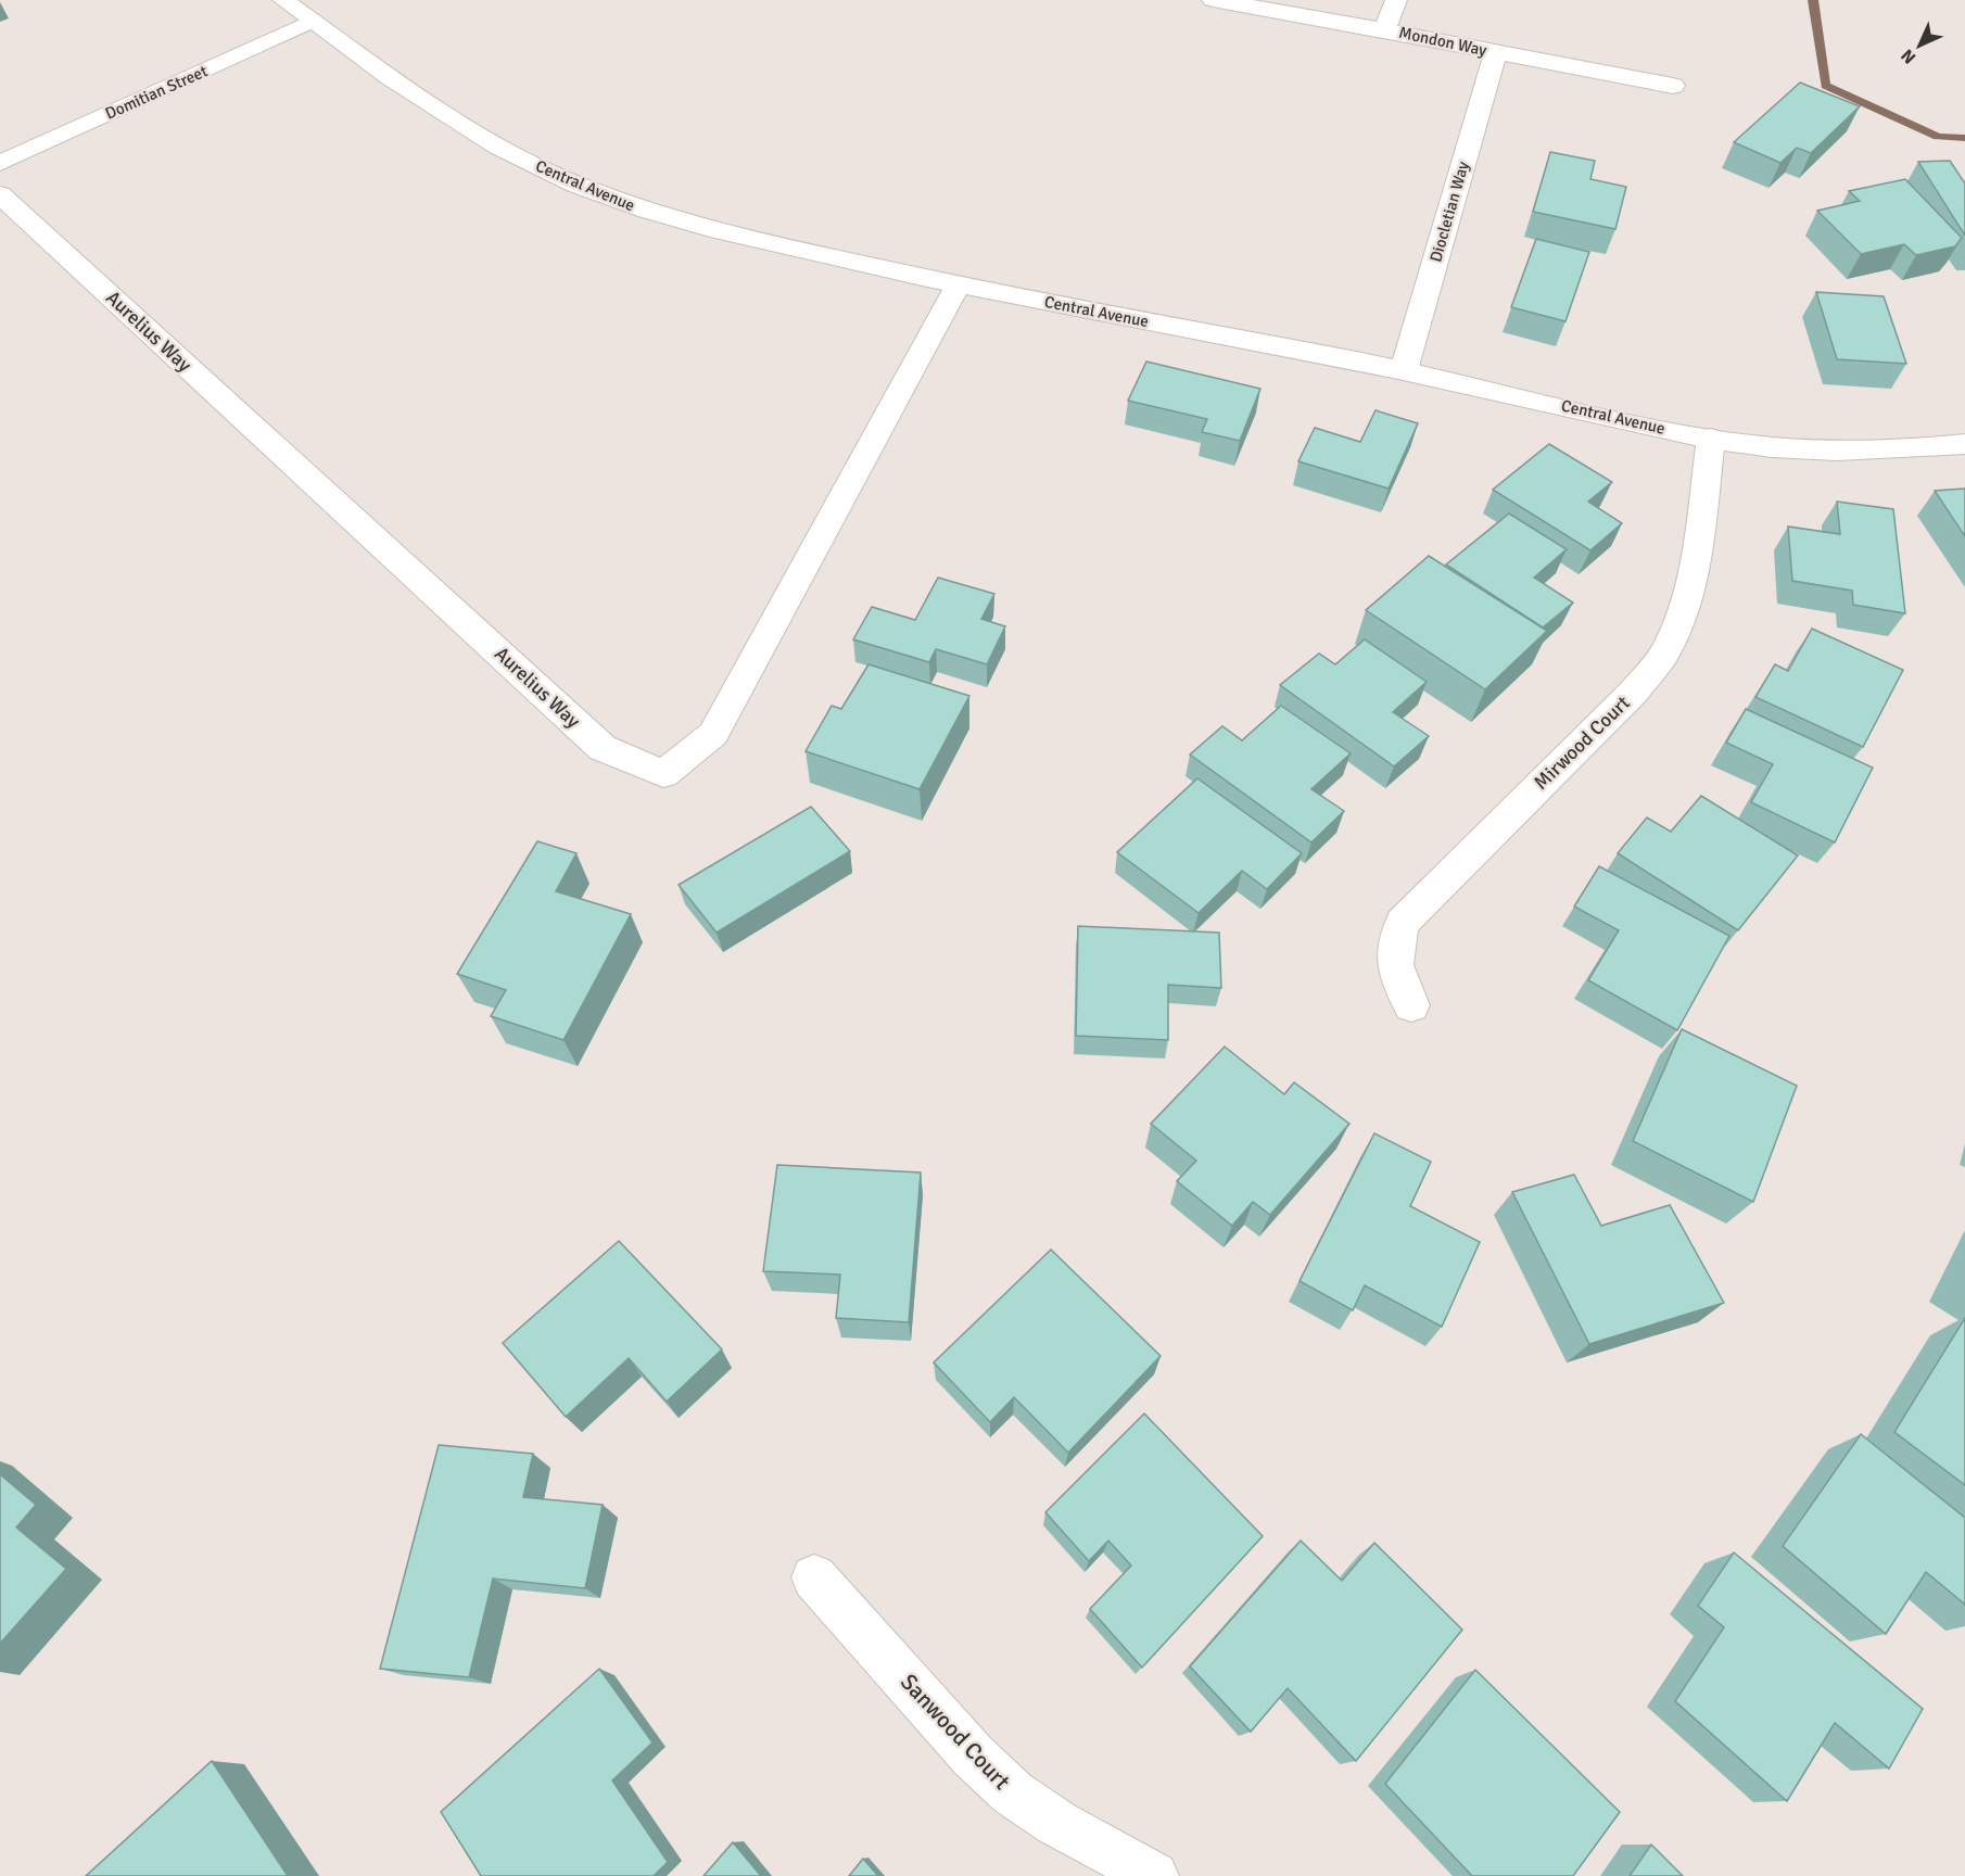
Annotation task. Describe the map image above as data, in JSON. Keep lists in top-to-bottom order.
{
  "streets": {
    "street": [
      "Mondon Way",
      "Domitian Street",
      "Central Avenue",
      "Diocletian Way",
      "Aurelius Way",
      "Mirwood Court",
      "Sanwood Court"
    ]
  },
  "crossings": [
    ["Mondon Way", "Diocletian Way"],
    ["Domitian Street", "Central Avenue"],
    ["Central Avenue", "Diocletian Way"],
    ["Central Avenue", "Aurelius Way"],
    ["Central Avenue", "Mirwood Court"]
  ],
  "north": "bottom left"
}
